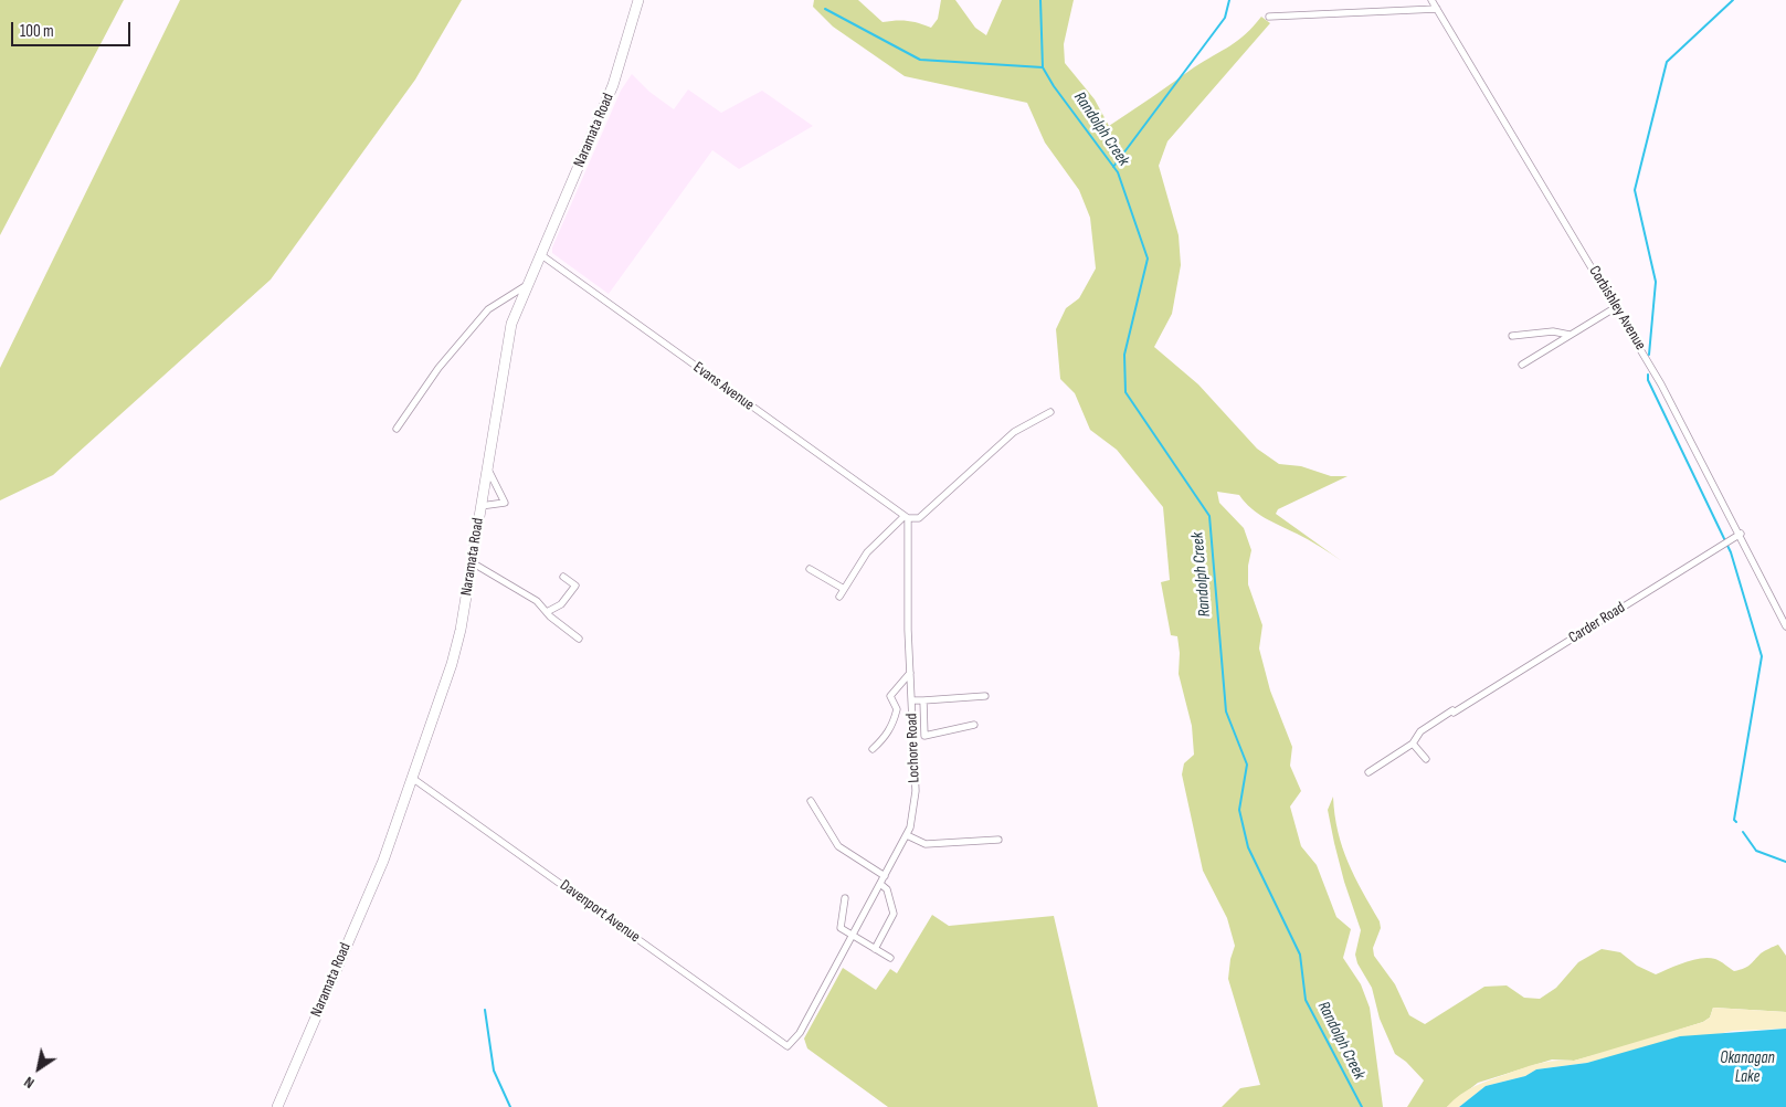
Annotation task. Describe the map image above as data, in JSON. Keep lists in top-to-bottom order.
{
  "streets": {
    "main road": ["Naramata Road"],
    "street": [
      "Corbishley Avenue",
      "Evans Avenue",
      "Carder Road",
      "Lochore Road",
      "Davenport Avenue"
    ]
  },
  "crossings": [
    ["Naramata Road", "Evans Avenue"],
    ["Naramata Road", "Davenport Avenue"],
    ["Corbishley Avenue", "Carder Road"],
    ["Evans Avenue", "Lochore Road"],
    ["Lochore Road", "Davenport Avenue"]
  ],
  "water": ["Randolph Creek", "Okanagan Lake"],
  "scale_bar": "100 m",
  "north": "bottom left"
}
